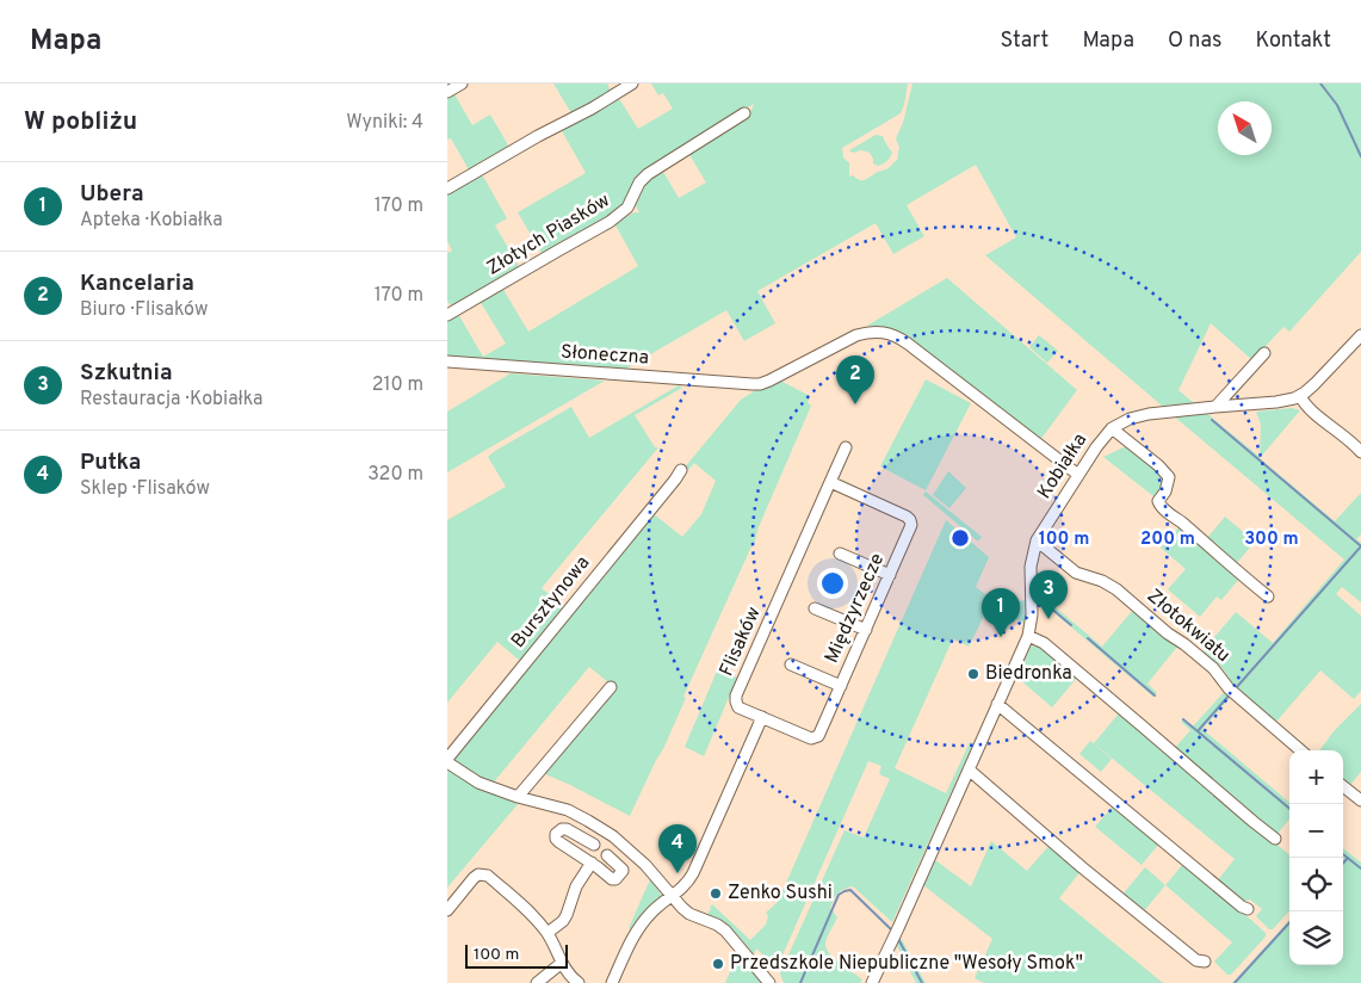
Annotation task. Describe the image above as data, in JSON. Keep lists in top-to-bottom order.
{
  "streets": {
    "street": [
      "Złotych Piasków",
      "Słoneczna",
      "Kobiałka",
      "Bursztynowa",
      "Międzyrzecze",
      "Złotokwiatu",
      "Flisaków"
    ]
  },
  "crossings": [
    ["Słoneczna", "Kobiałka"],
    ["Kobiałka", "Złotokwiatu"],
    ["Międzyrzecze", "Flisaków"]
  ],
  "places": ["Biedronka", "Zenko Sushi", "Przedszkole Niepubliczne \"Wesoły Smok\""],
  "scale_bar": "100 m",
  "north": "top left",
  "page": {
    "header": "Mapa",
    "nav": [
      "Start",
      "Mapa",
      "O nas",
      "Kontakt"
    ],
    "heading": ["W pobliżu", "Wyniki: 4"],
    "list": [
      {
        "mark": "1",
        "name": "Ubera",
        "note": "Apteka · Kobiałka",
        "value": "170 m"
      },
      {
        "mark": "2",
        "name": "Kancelaria",
        "note": "Biuro · Flisaków",
        "value": "170 m"
      },
      {
        "mark": "3",
        "name": "Szkutnia",
        "note": "Restauracja · Kobiałka",
        "value": "210 m"
      },
      {
        "mark": "4",
        "name": "Putka",
        "note": "Sklep · Flisaków",
        "value": "320 m"
      }
    ],
    "pins": [
      "2",
      "3",
      "1",
      "4"
    ],
    "map_buttons": ["+", "−"],
    "scale": "100 m"
  },
  "rings": ["100 m", "200 m", "300 m"]
}
